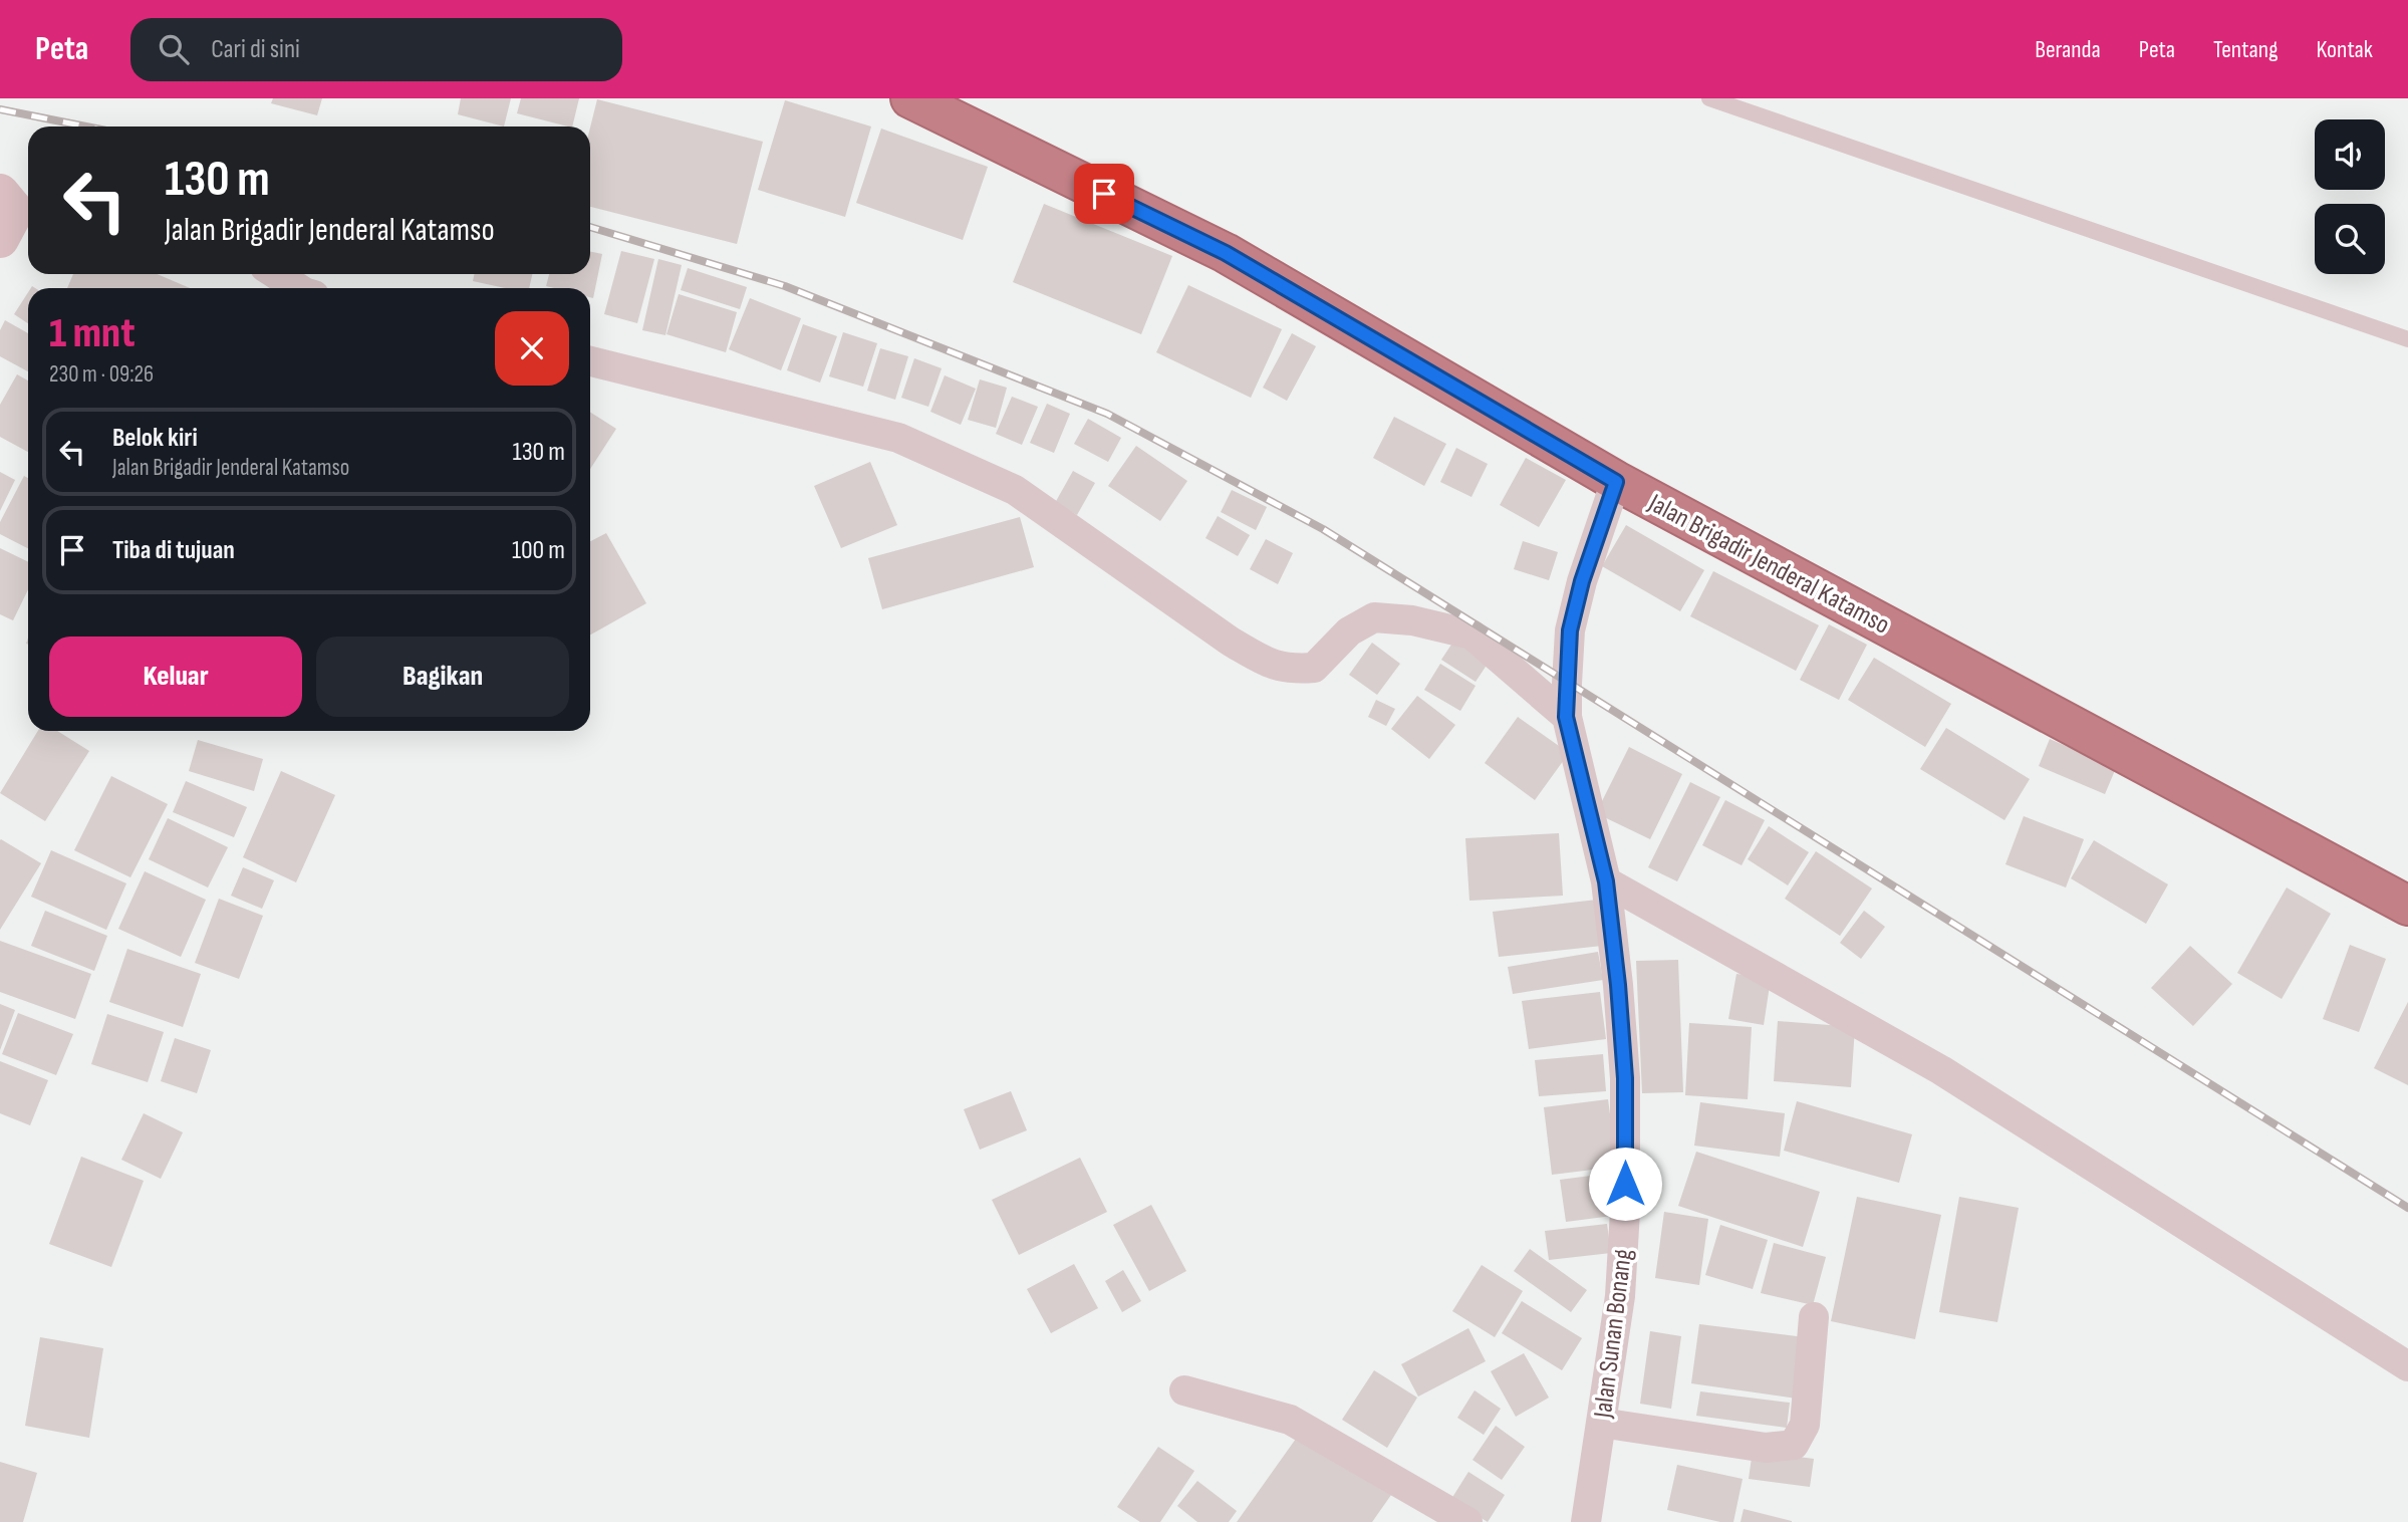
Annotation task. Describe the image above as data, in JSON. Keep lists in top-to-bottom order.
{
  "streets": {
    "highway": ["Jalan Brigadir Jenderal Katamso"],
    "street": ["Jalan Sunan Bonang"]
  },
  "crossings": [
    ["Jalan Brigadir Jenderal Katamso", "Jalan Sunan Bonang"]
  ],
  "page": {
    "header": "Peta",
    "search": "Cari di sini",
    "nav": [
      "Beranda",
      "Peta",
      "Tentang",
      "Kontak"
    ],
    "turn": ["130 m", "Jalan Brigadir Jenderal Katamso"],
    "heading": ["1 mnt", "230 m · 09:26"],
    "list": [
      {
        "name": "Belok kiri",
        "note": "Jalan Brigadir Jenderal Katamso",
        "value": "130 m"
      },
      {
        "name": "Tiba di tujuan",
        "value": "100 m"
      }
    ],
    "buttons": ["Keluar", "Bagikan"]
  }
}
